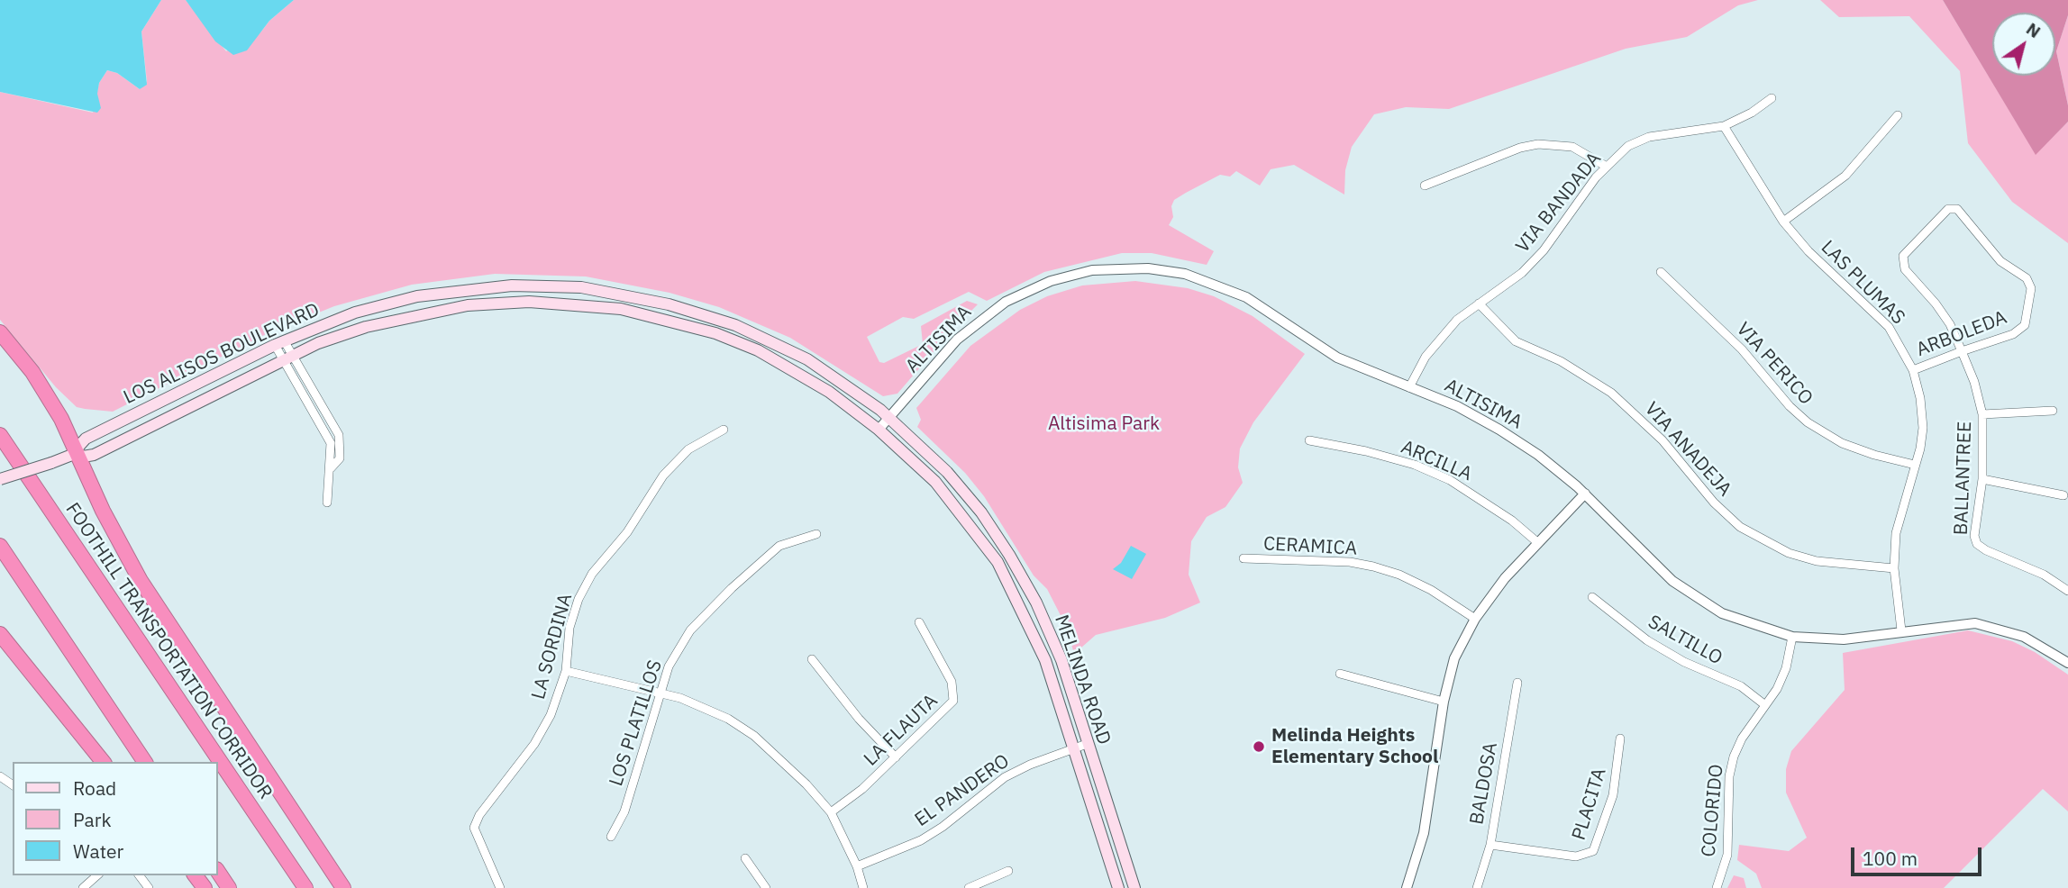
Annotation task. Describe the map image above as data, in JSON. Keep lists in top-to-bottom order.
{
  "streets": {
    "highway": ["FOOTHILL TRANSPORTATION CORRIDOR"],
    "main road": ["LOS ALISOS BOULEVARD", "MELINDA ROAD"],
    "street": [
      "VIA BANDADA",
      "LAS PLUMAS",
      "ARBOLEDA",
      "ALTISIMA",
      "VIA PERICO",
      "VIA ANADEJA",
      "ARCILLA",
      "BALLANTREE",
      "CERAMICA",
      "SALTILLO",
      "LA SORDINA",
      "LOS PLATILLOS",
      "LA FLAUTA",
      "BALDOSA",
      "EL PANDERO",
      "PLACITA",
      "COLORIDO"
    ]
  },
  "crossings": [
    ["VIA BANDADA", "LAS PLUMAS"],
    ["VIA BANDADA", "ALTISIMA"],
    ["VIA BANDADA", "VIA ANADEJA"],
    ["LAS PLUMAS", "ARBOLEDA"],
    ["LAS PLUMAS", "ALTISIMA"],
    ["LAS PLUMAS", "VIA PERICO"],
    ["LAS PLUMAS", "VIA ANADEJA"],
    ["ARBOLEDA", "BALLANTREE"],
    ["ALTISIMA", "LOS ALISOS BOULEVARD"],
    ["ALTISIMA", "MELINDA ROAD"],
    ["ALTISIMA", "COLORIDO"],
    ["LOS ALISOS BOULEVARD", "MELINDA ROAD"],
    ["SALTILLO", "COLORIDO"],
    ["MELINDA ROAD", "EL PANDERO"],
    ["BALDOSA", "PLACITA"]
  ],
  "parks": ["Altisima Park"],
  "places": ["Melinda Heights Elementary School"],
  "legend": ["Road", "Park", "Water"],
  "scale_bar": "100 m",
  "north": "top right"
}
